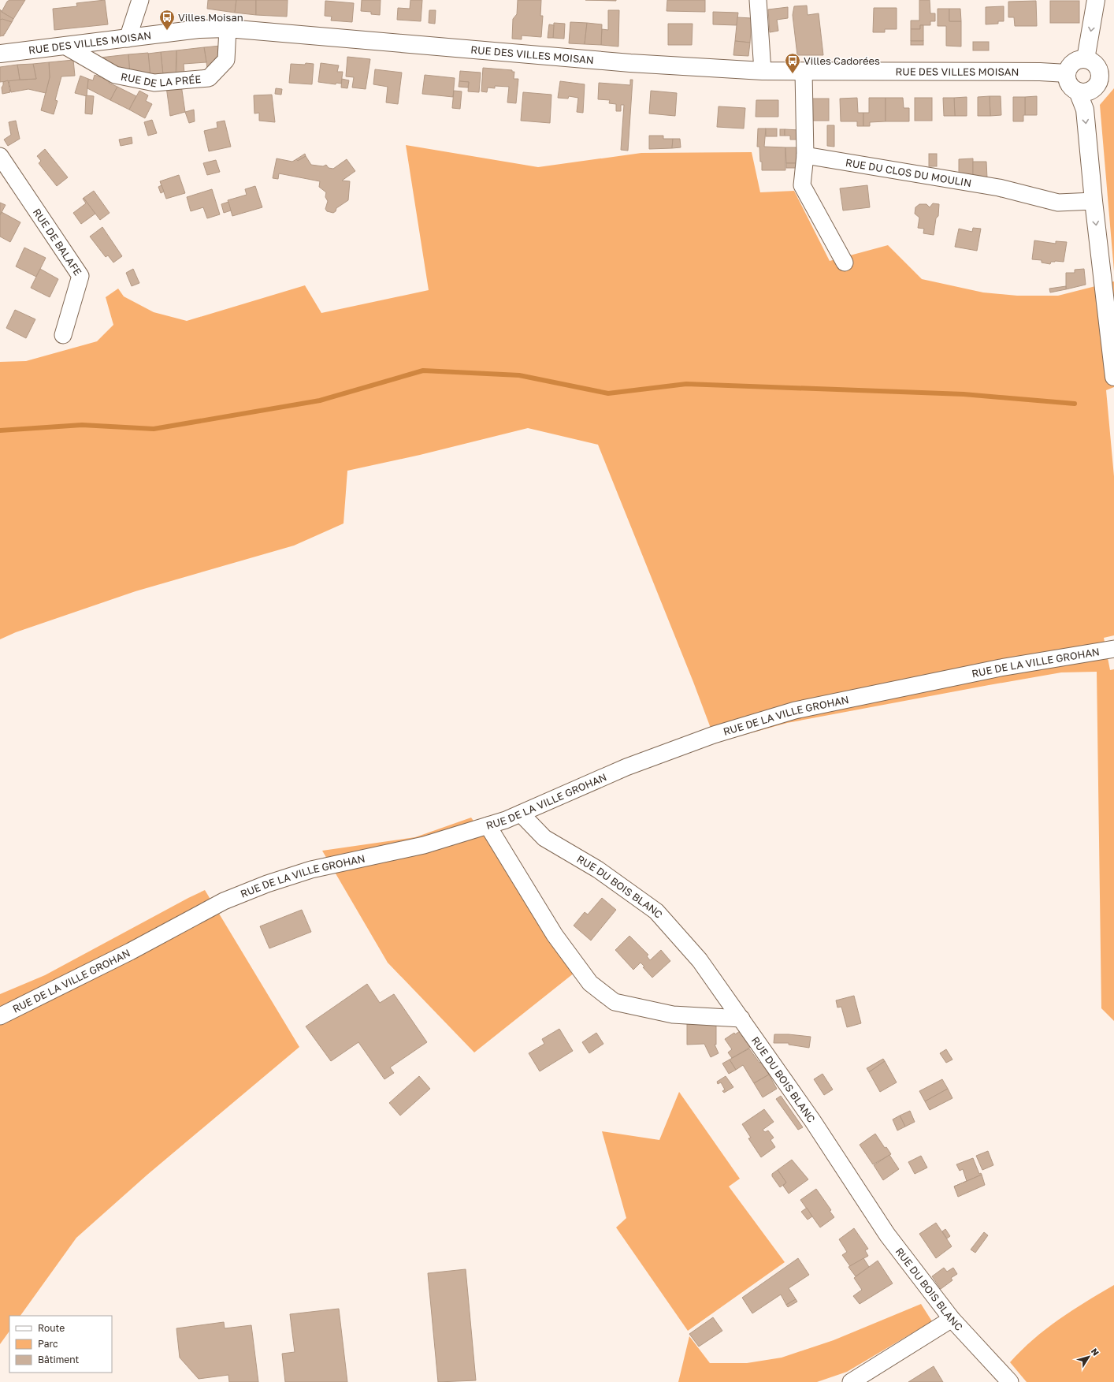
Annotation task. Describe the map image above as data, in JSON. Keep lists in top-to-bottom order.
{
  "streets": {
    "main road": ["RUE DES VILLES MOISAN"],
    "street": [
      "RUE DE LA PRÉE",
      "RUE DU CLOS DU MOULIN",
      "RUE DE BALAFE",
      "RUE DE LA VILLE GROHAN",
      "RUE DU BOIS BLANC"
    ]
  },
  "crossings": [
    ["RUE DES VILLES MOISAN", "RUE DE LA PRÉE"],
    ["RUE DE LA VILLE GROHAN", "RUE DU BOIS BLANC"]
  ],
  "places": {
    "bus stop": ["Villes Moisan", "Villes Cadorées"]
  },
  "legend": ["Route", "Parc", "Bâtiment"],
  "north": "top right"
}
